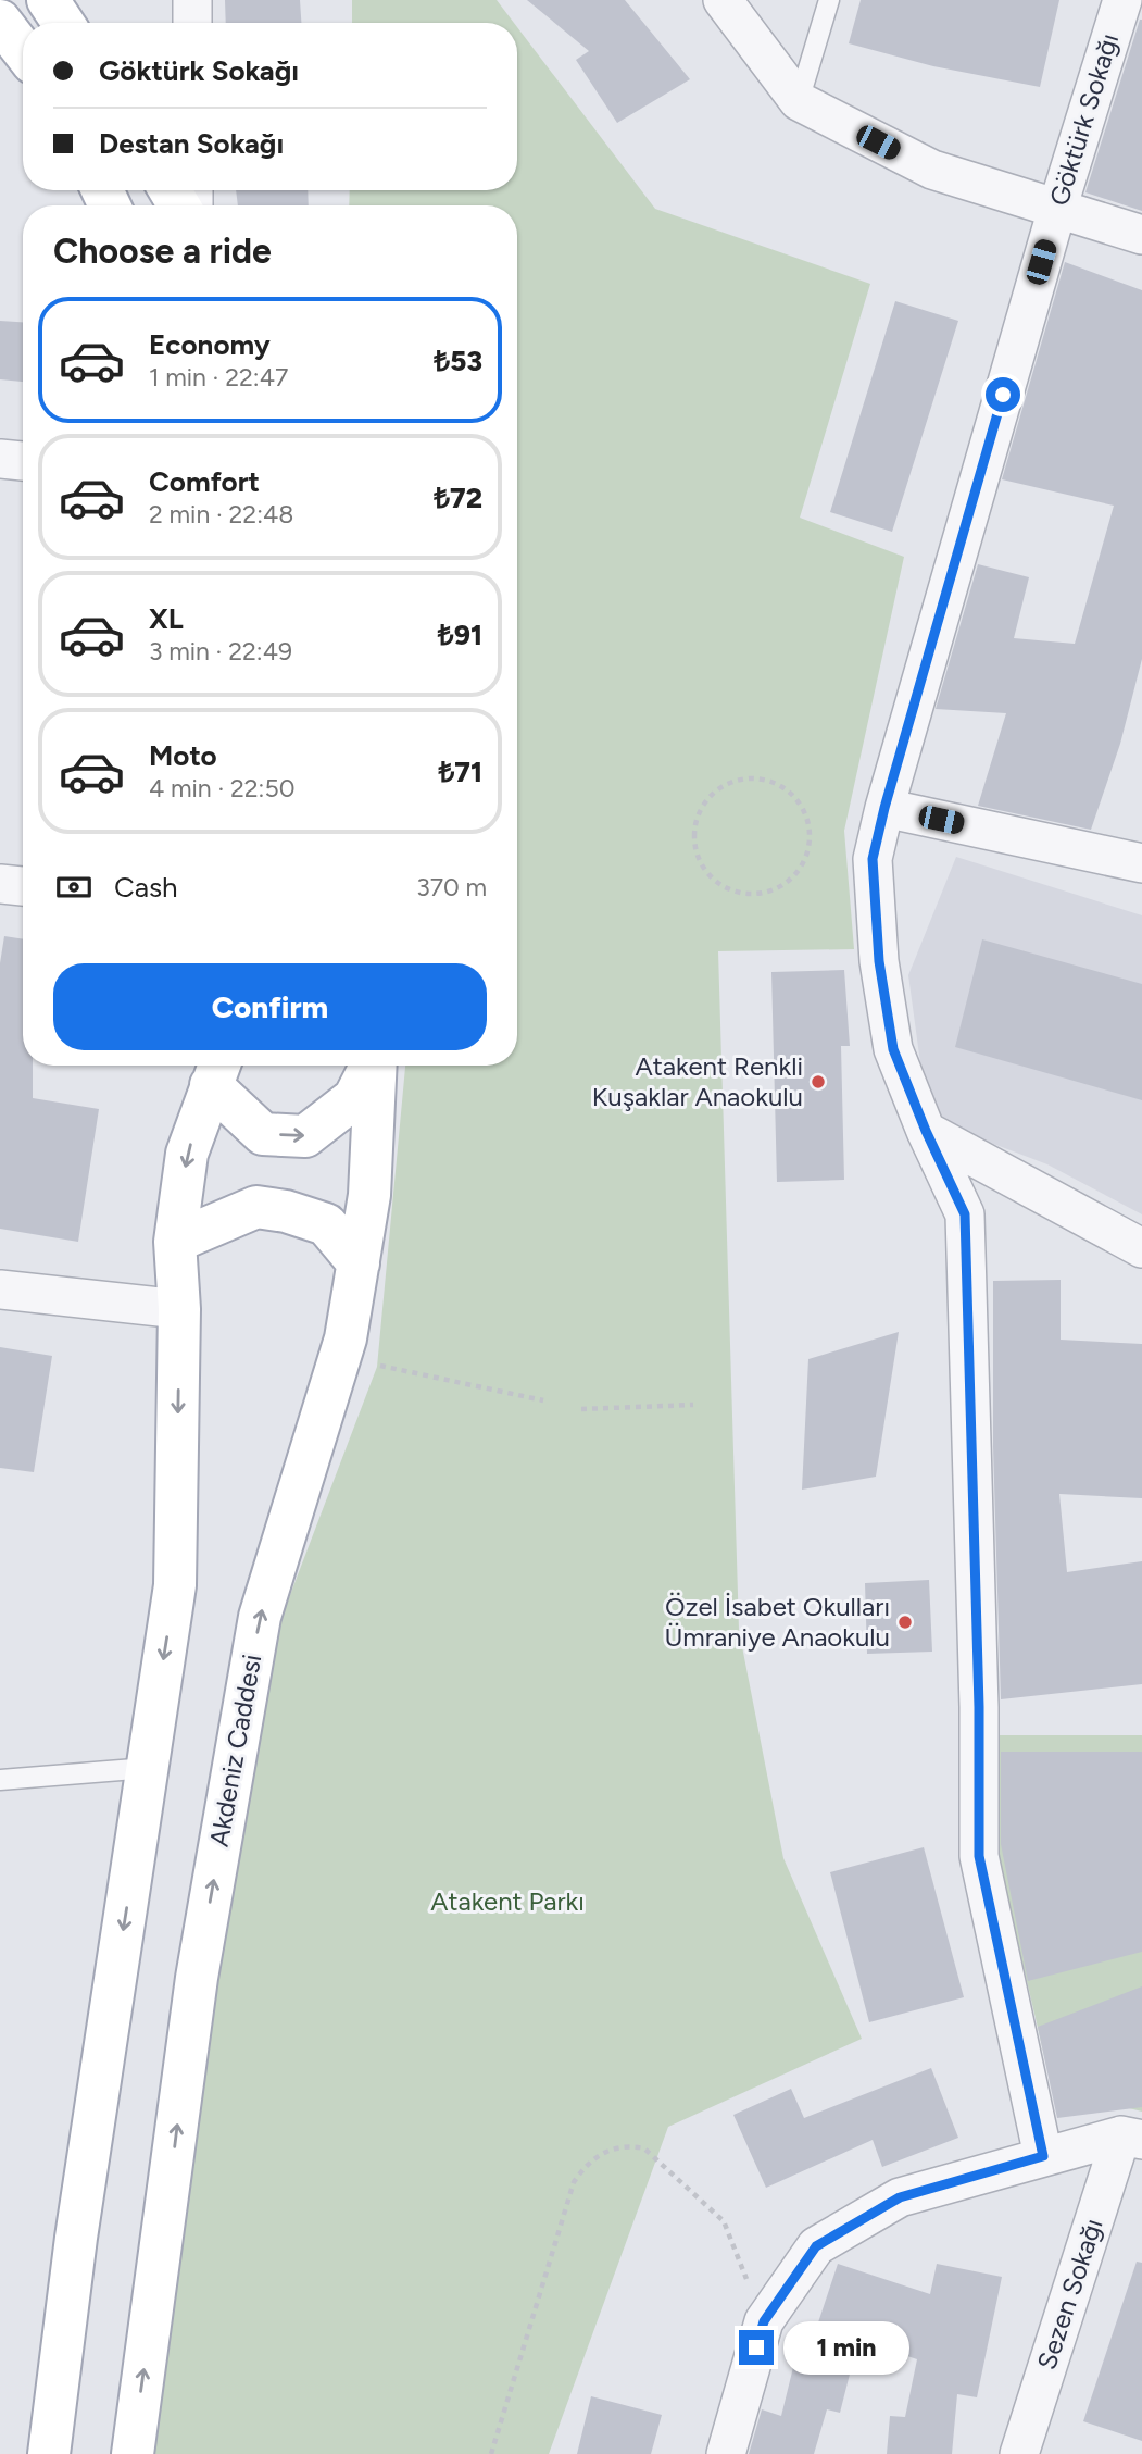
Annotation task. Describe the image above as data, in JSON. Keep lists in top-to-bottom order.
{
  "streets": {
    "main road": ["Akdeniz Caddesi"],
    "street": ["Göktürk Sokağı", "Sezen Sokağı"]
  },
  "parks": ["Atakent Parkı"],
  "places": ["Atakent Renkli Kuşaklar Anaokulu", "Özel İsabet Okulları Ümraniye Anaokulu"],
  "page": {
    "banner": ["Göktürk Sokağı", "Destan Sokağı"],
    "heading": "Choose a ride",
    "list": [
      {
        "name": "Economy",
        "note": "1 min · 22:47",
        "value": "₺53"
      },
      {
        "name": "Comfort",
        "note": "2 min · 22:48",
        "value": "₺72"
      },
      {
        "name": "XL",
        "note": "3 min · 22:49",
        "value": "₺91"
      },
      {
        "name": "Moto",
        "note": "4 min · 22:50",
        "value": "₺71"
      }
    ],
    "pay": ["Cash", "370 m"],
    "buttons": "Confirm",
    "bubble": "1 min"
  }
}
